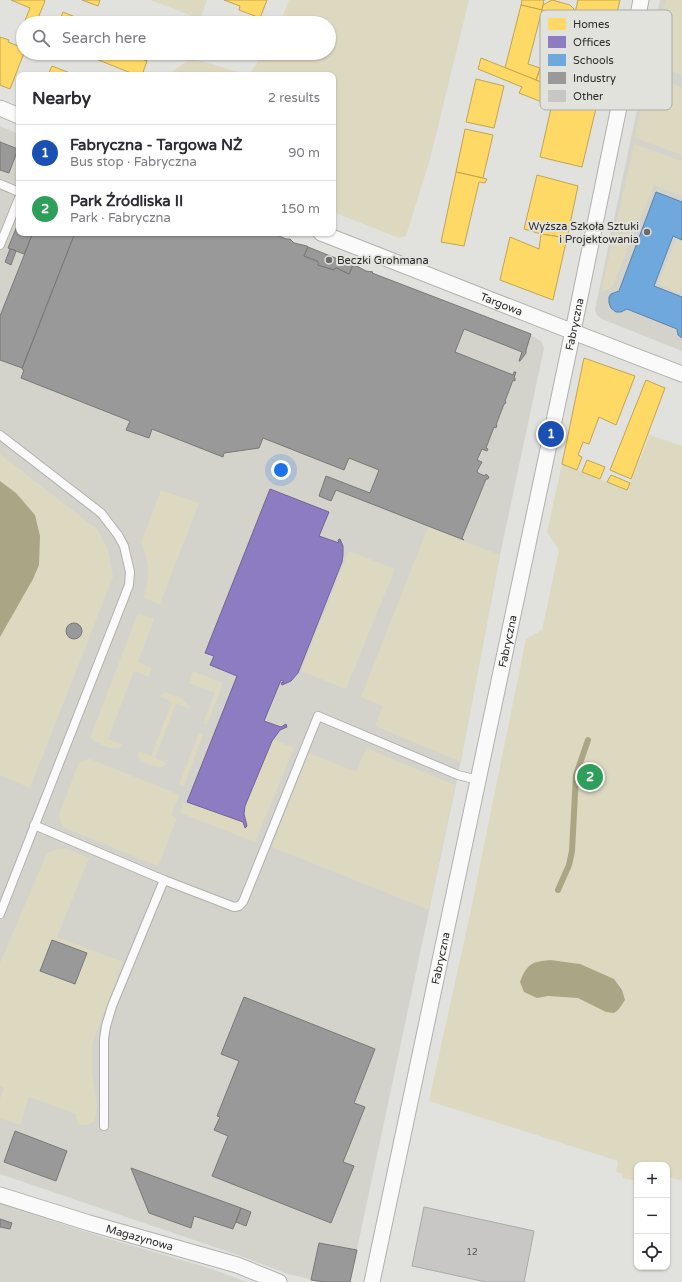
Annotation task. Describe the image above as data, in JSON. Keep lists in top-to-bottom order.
{
  "streets": {
    "street": ["Targowa", "Fabryczna", "Magazynowa"]
  },
  "crossings": [
    ["Targowa", "Fabryczna"]
  ],
  "places": ["Wyższa Szkoła Sztuki i Projektowania", "Beczki Grohmana"],
  "house_numbers": ["12"],
  "legend": [
    "Homes",
    "Offices",
    "Schools",
    "Industry",
    "Other"
  ],
  "page": {
    "search": "Search here",
    "heading": ["Nearby", "2 results"],
    "list": [
      {
        "mark": "1",
        "name": "Fabryczna - Targowa NŻ",
        "note": "Bus stop · Fabryczna",
        "value": "90 m"
      },
      {
        "mark": "2",
        "name": "Park Źródliska II",
        "note": "Park · Fabryczna",
        "value": "150 m"
      }
    ],
    "pins": ["1", "2"],
    "map_buttons": ["+", "−"]
  }
}
